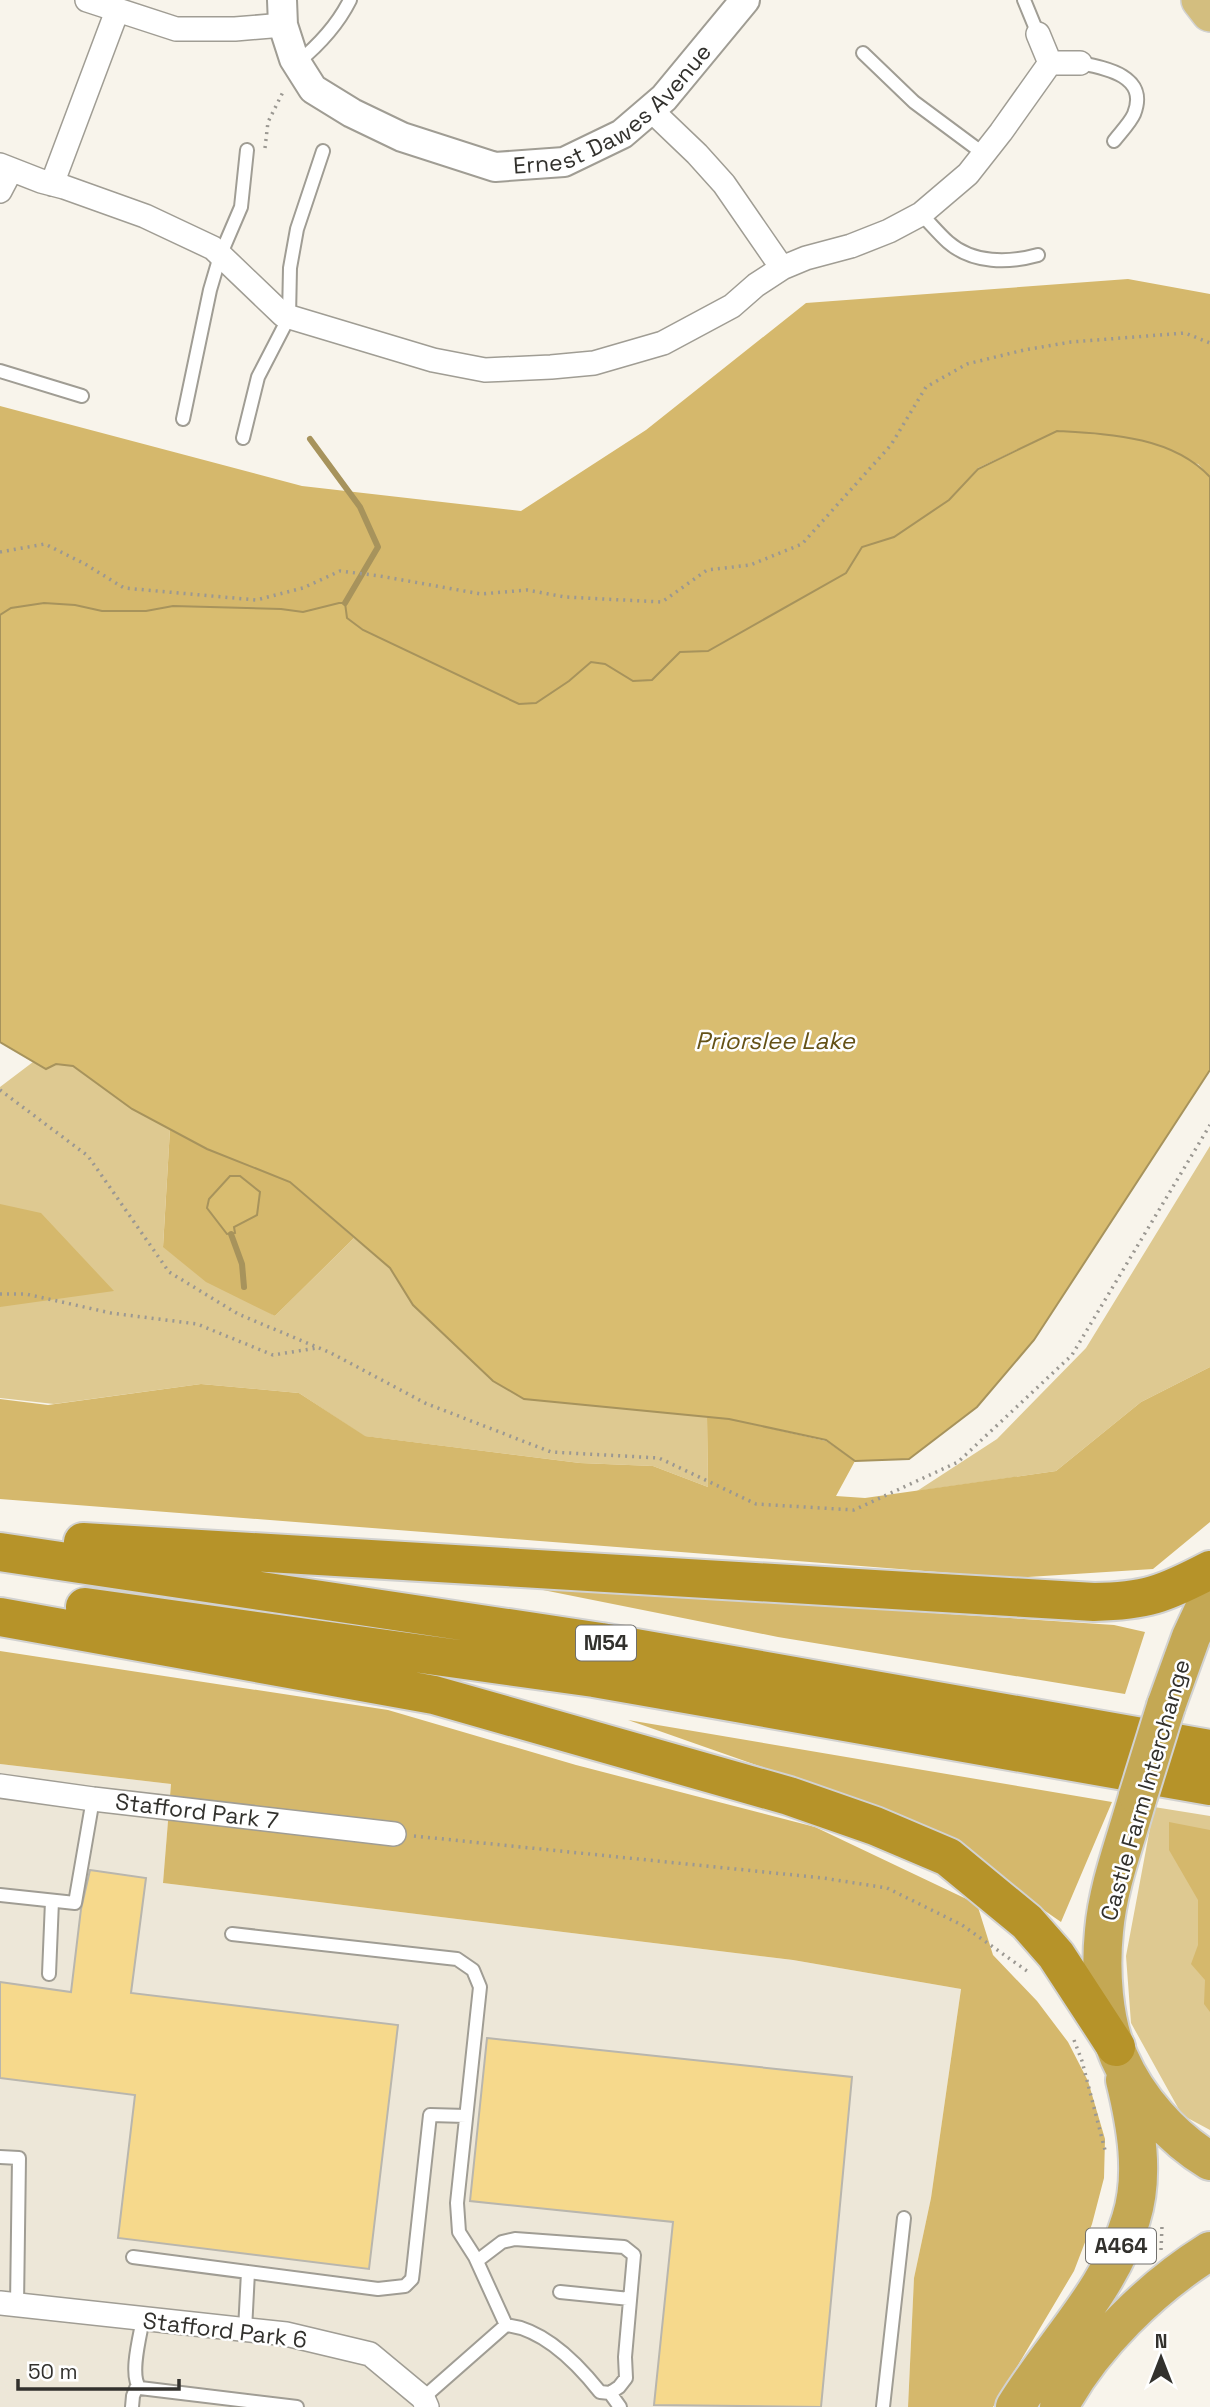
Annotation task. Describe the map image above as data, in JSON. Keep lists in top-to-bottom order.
{
  "streets": {
    "highway": ["M54", "Castle Farm Interchange", "A464"],
    "street": ["Ernest Dawes Avenue", "Stafford Park 7", "Stafford Park 6"]
  },
  "crossings": [
    ["Castle Farm Interchange", "A464"]
  ],
  "water": ["Priorslee Lake"],
  "scale_bar": "50 m",
  "north": "top"
}
